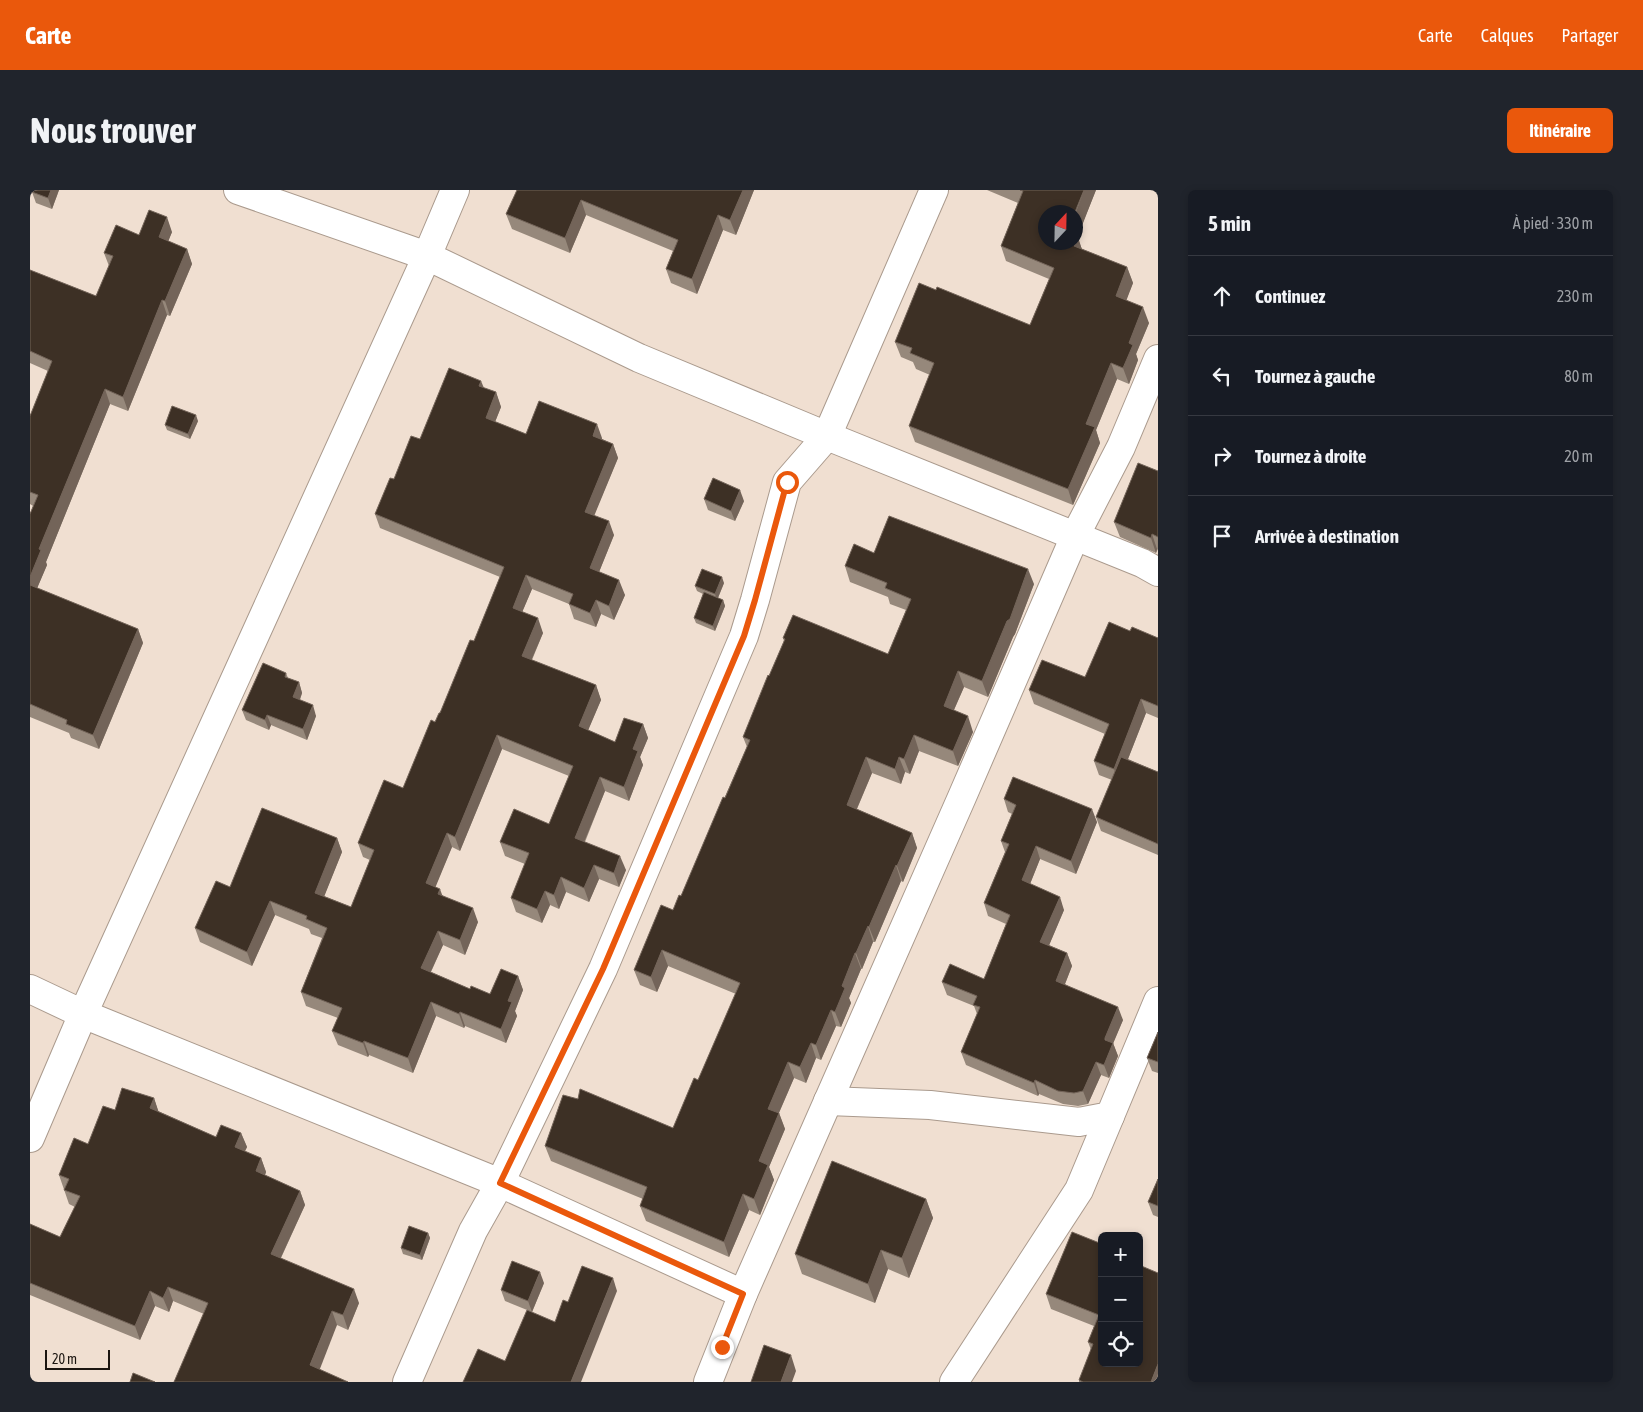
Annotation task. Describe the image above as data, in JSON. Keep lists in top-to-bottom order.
{
  "scale_bar": "20 m",
  "north": "top",
  "page": {
    "header": "Carte",
    "nav": ["Carte", "Calques", "Partager"],
    "buttons": "Itinéraire",
    "title": "Nous trouver",
    "heading": ["5 min", "À pied · 330 m"],
    "list": [
      ["Continuez", "230 m"],
      ["Tournez à gauche", "80 m"],
      ["Tournez à droite", "20 m"],
      "Arrivée à destination"
    ],
    "map_buttons": ["+", "−"],
    "scale": "20 m"
  }
}
